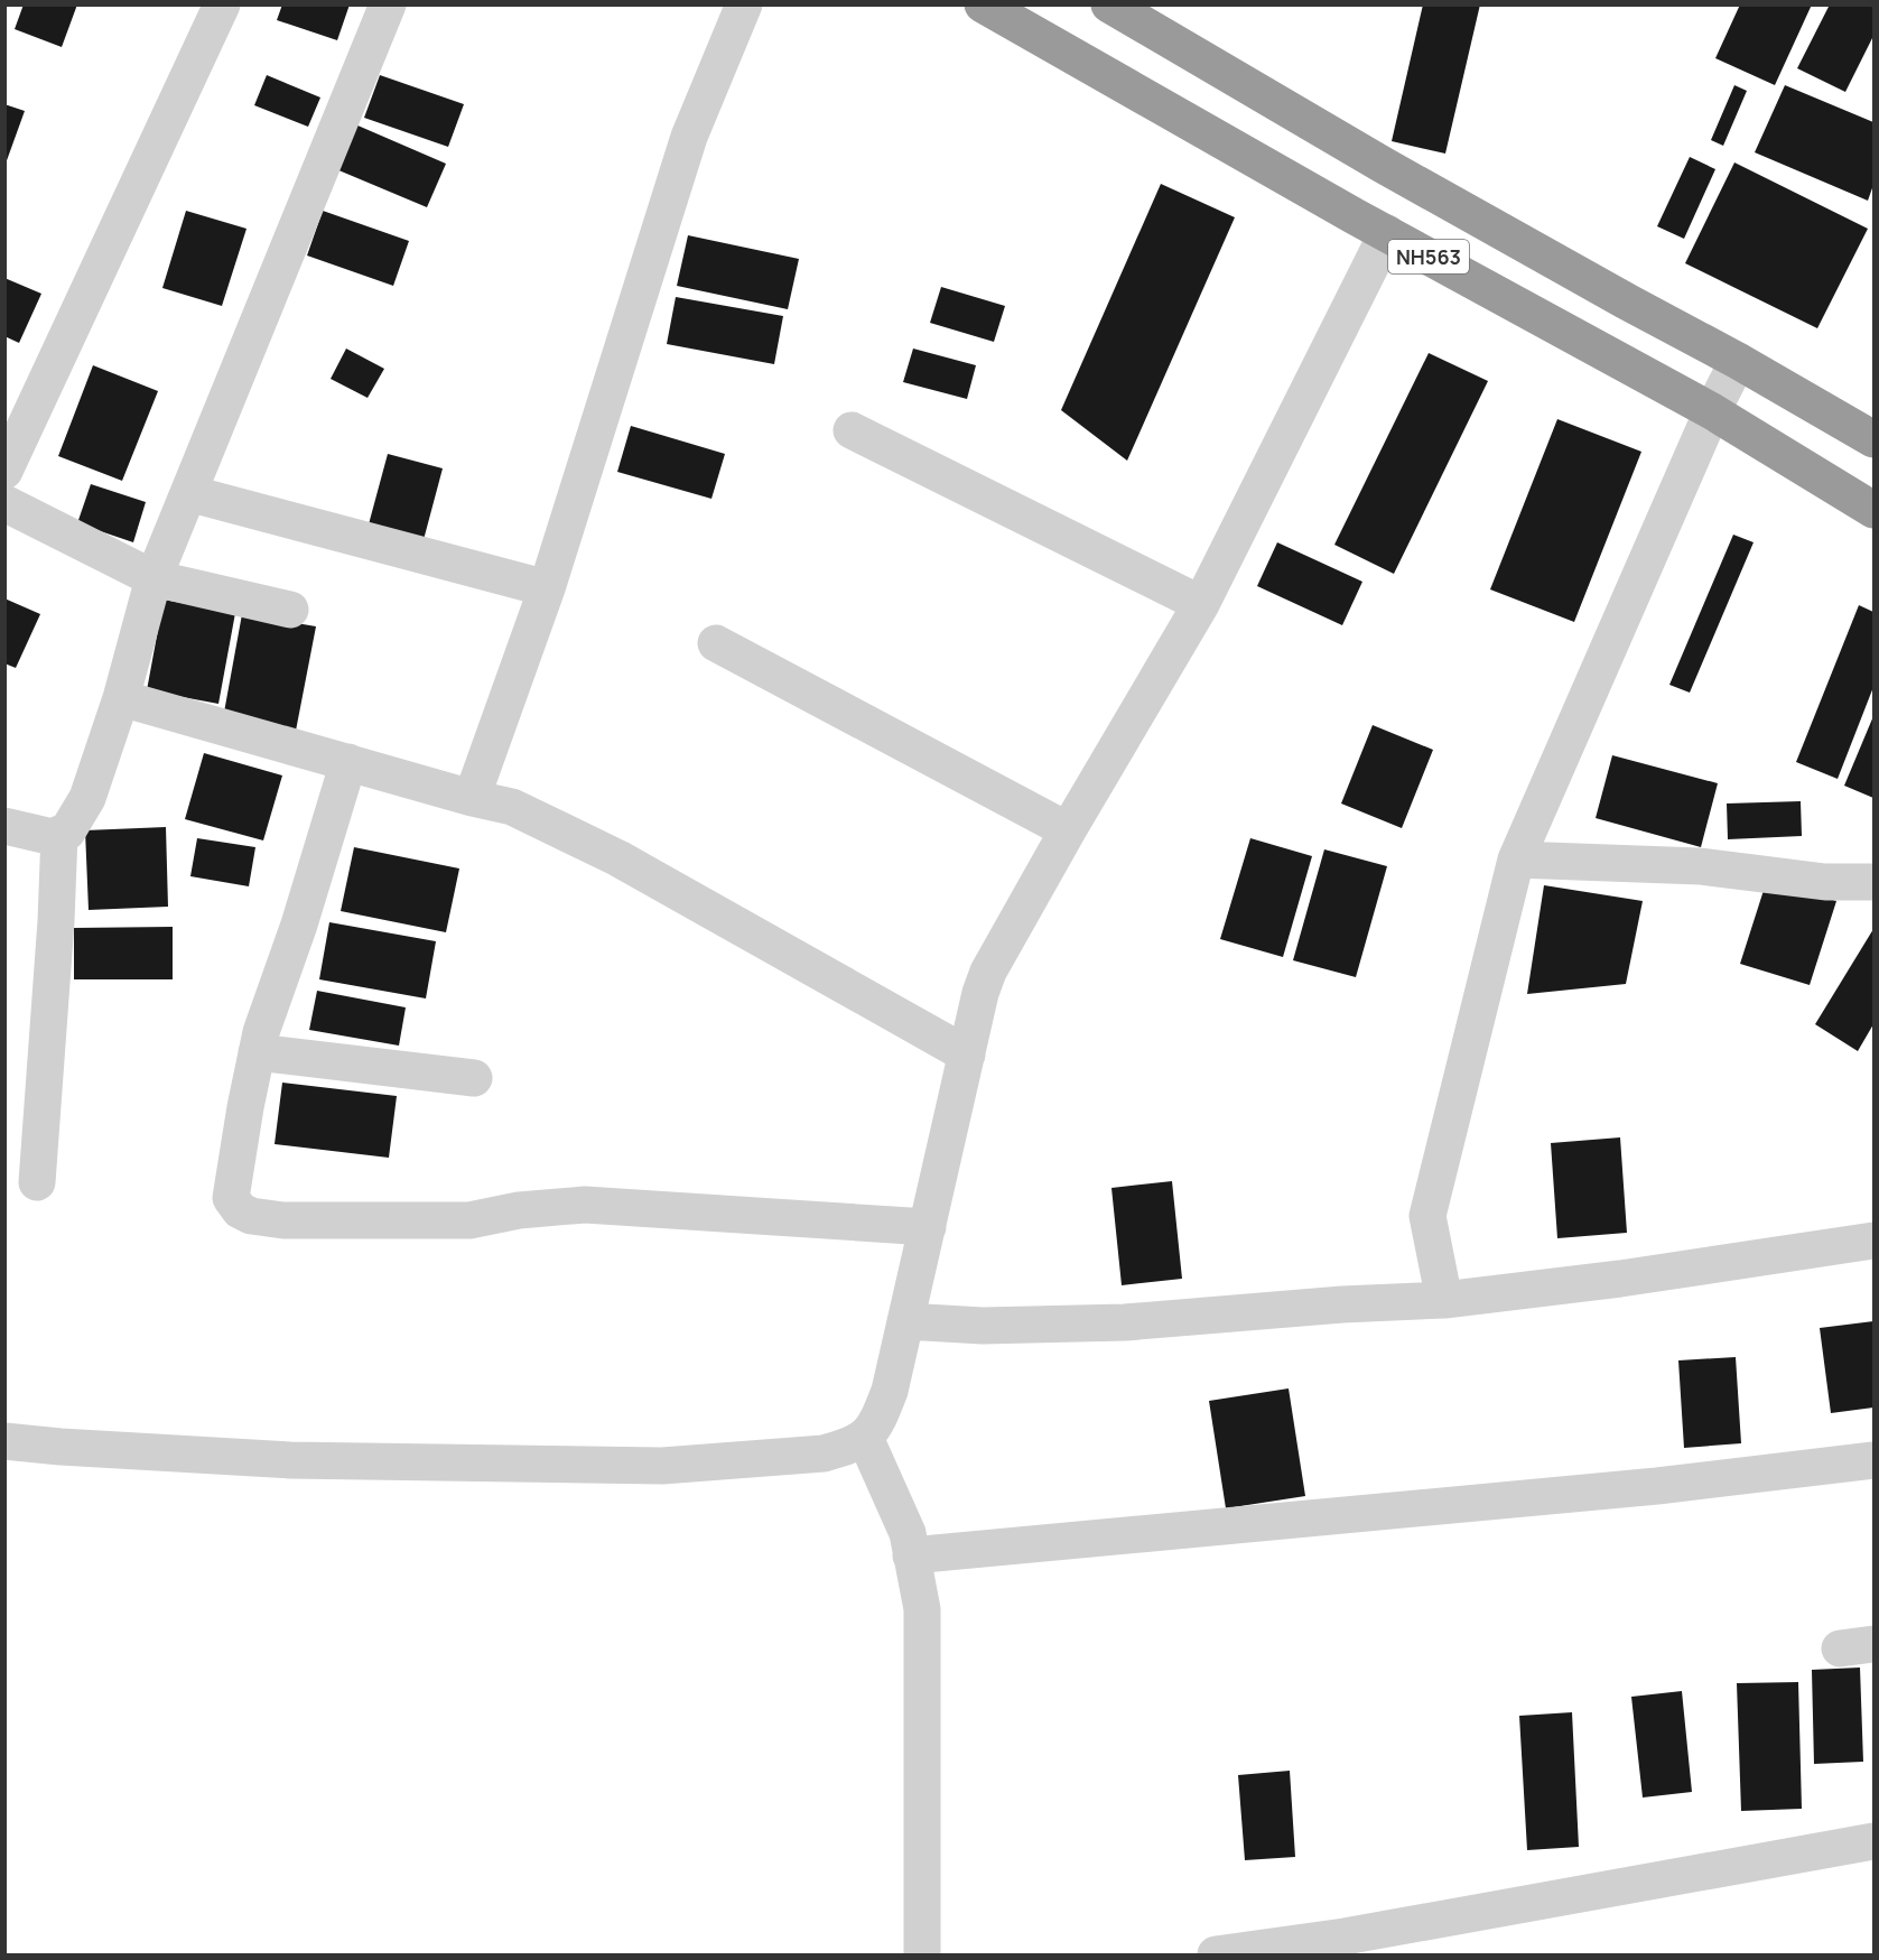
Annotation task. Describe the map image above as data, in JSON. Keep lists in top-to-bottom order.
{
  "streets": {
    "highway": ["NH563"]
  }
}
